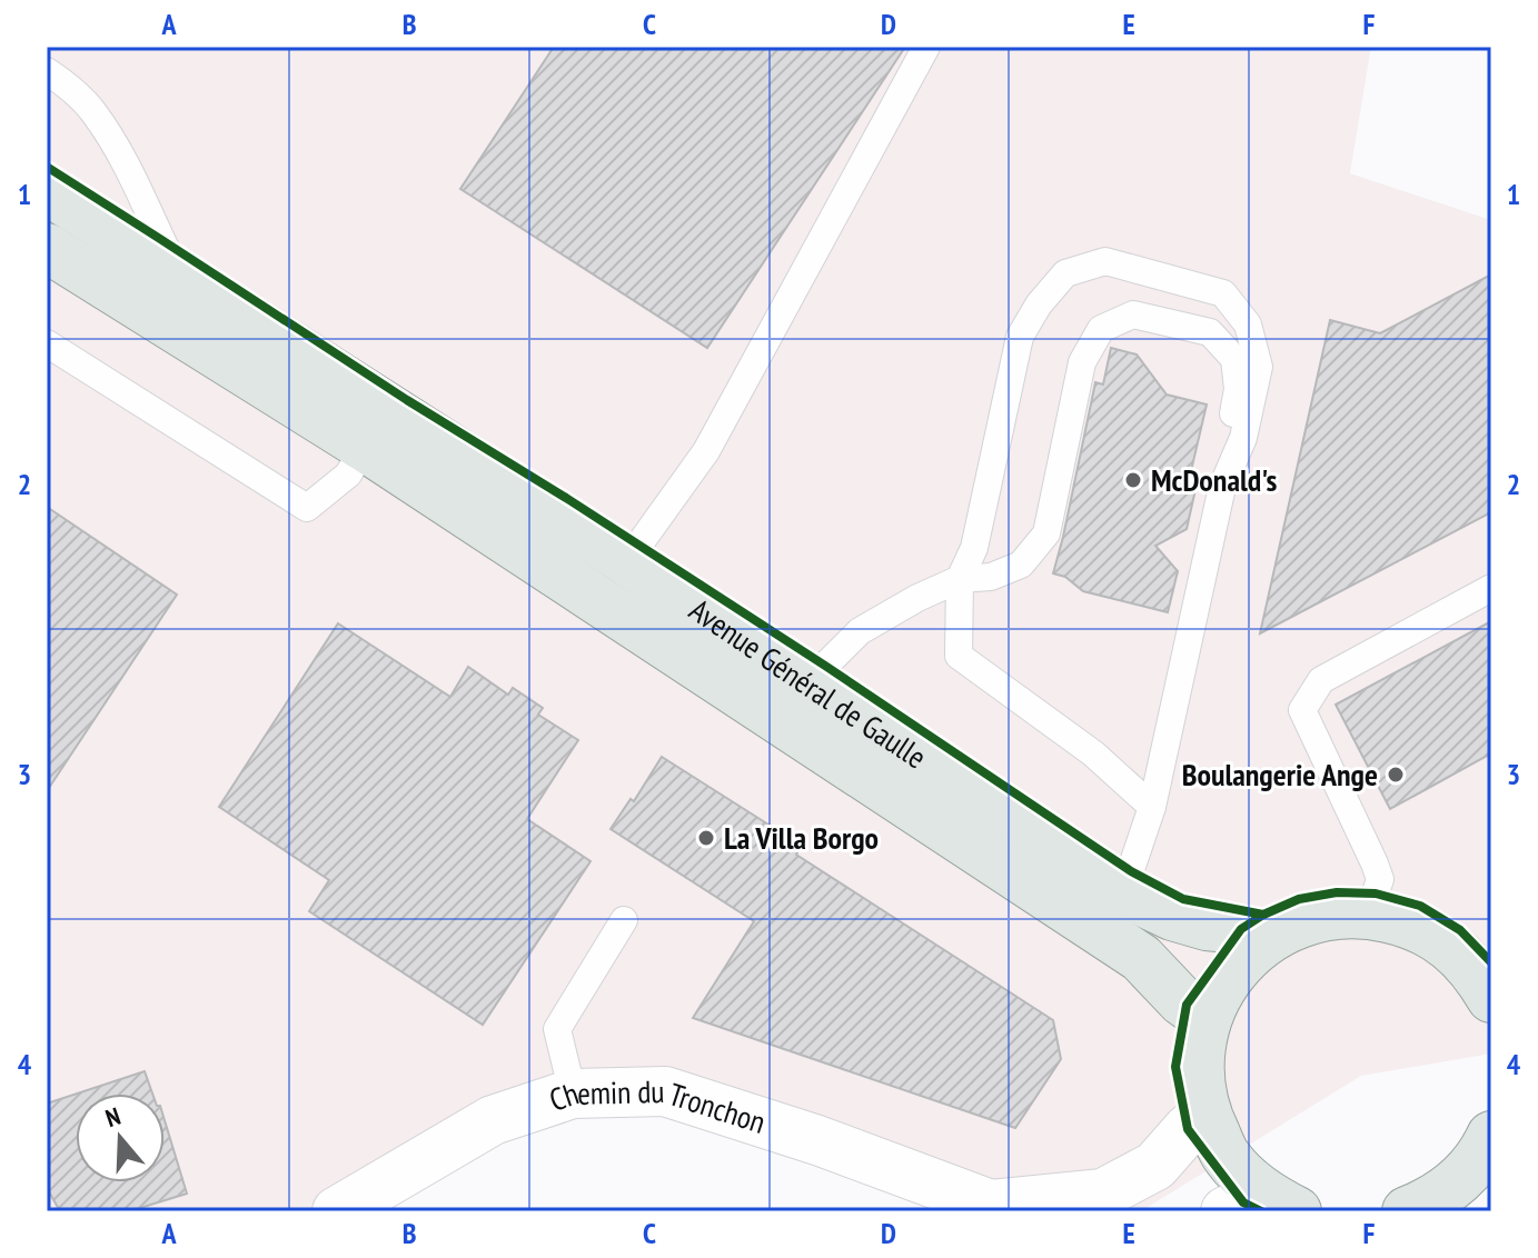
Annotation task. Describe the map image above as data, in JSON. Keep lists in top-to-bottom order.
{
  "streets": {
    "main road": ["Avenue Général de Gaulle"],
    "street": ["Chemin du Tronchon"]
  },
  "places": ["McDonald's", "Boulangerie Ange", "La Villa Borgo"],
  "north": "top",
  "grid": {
    "columns": [
      "A",
      "B",
      "C",
      "D",
      "E",
      "F"
    ],
    "rows": [
      "1",
      "2",
      "3",
      "4"
    ]
  }
}
